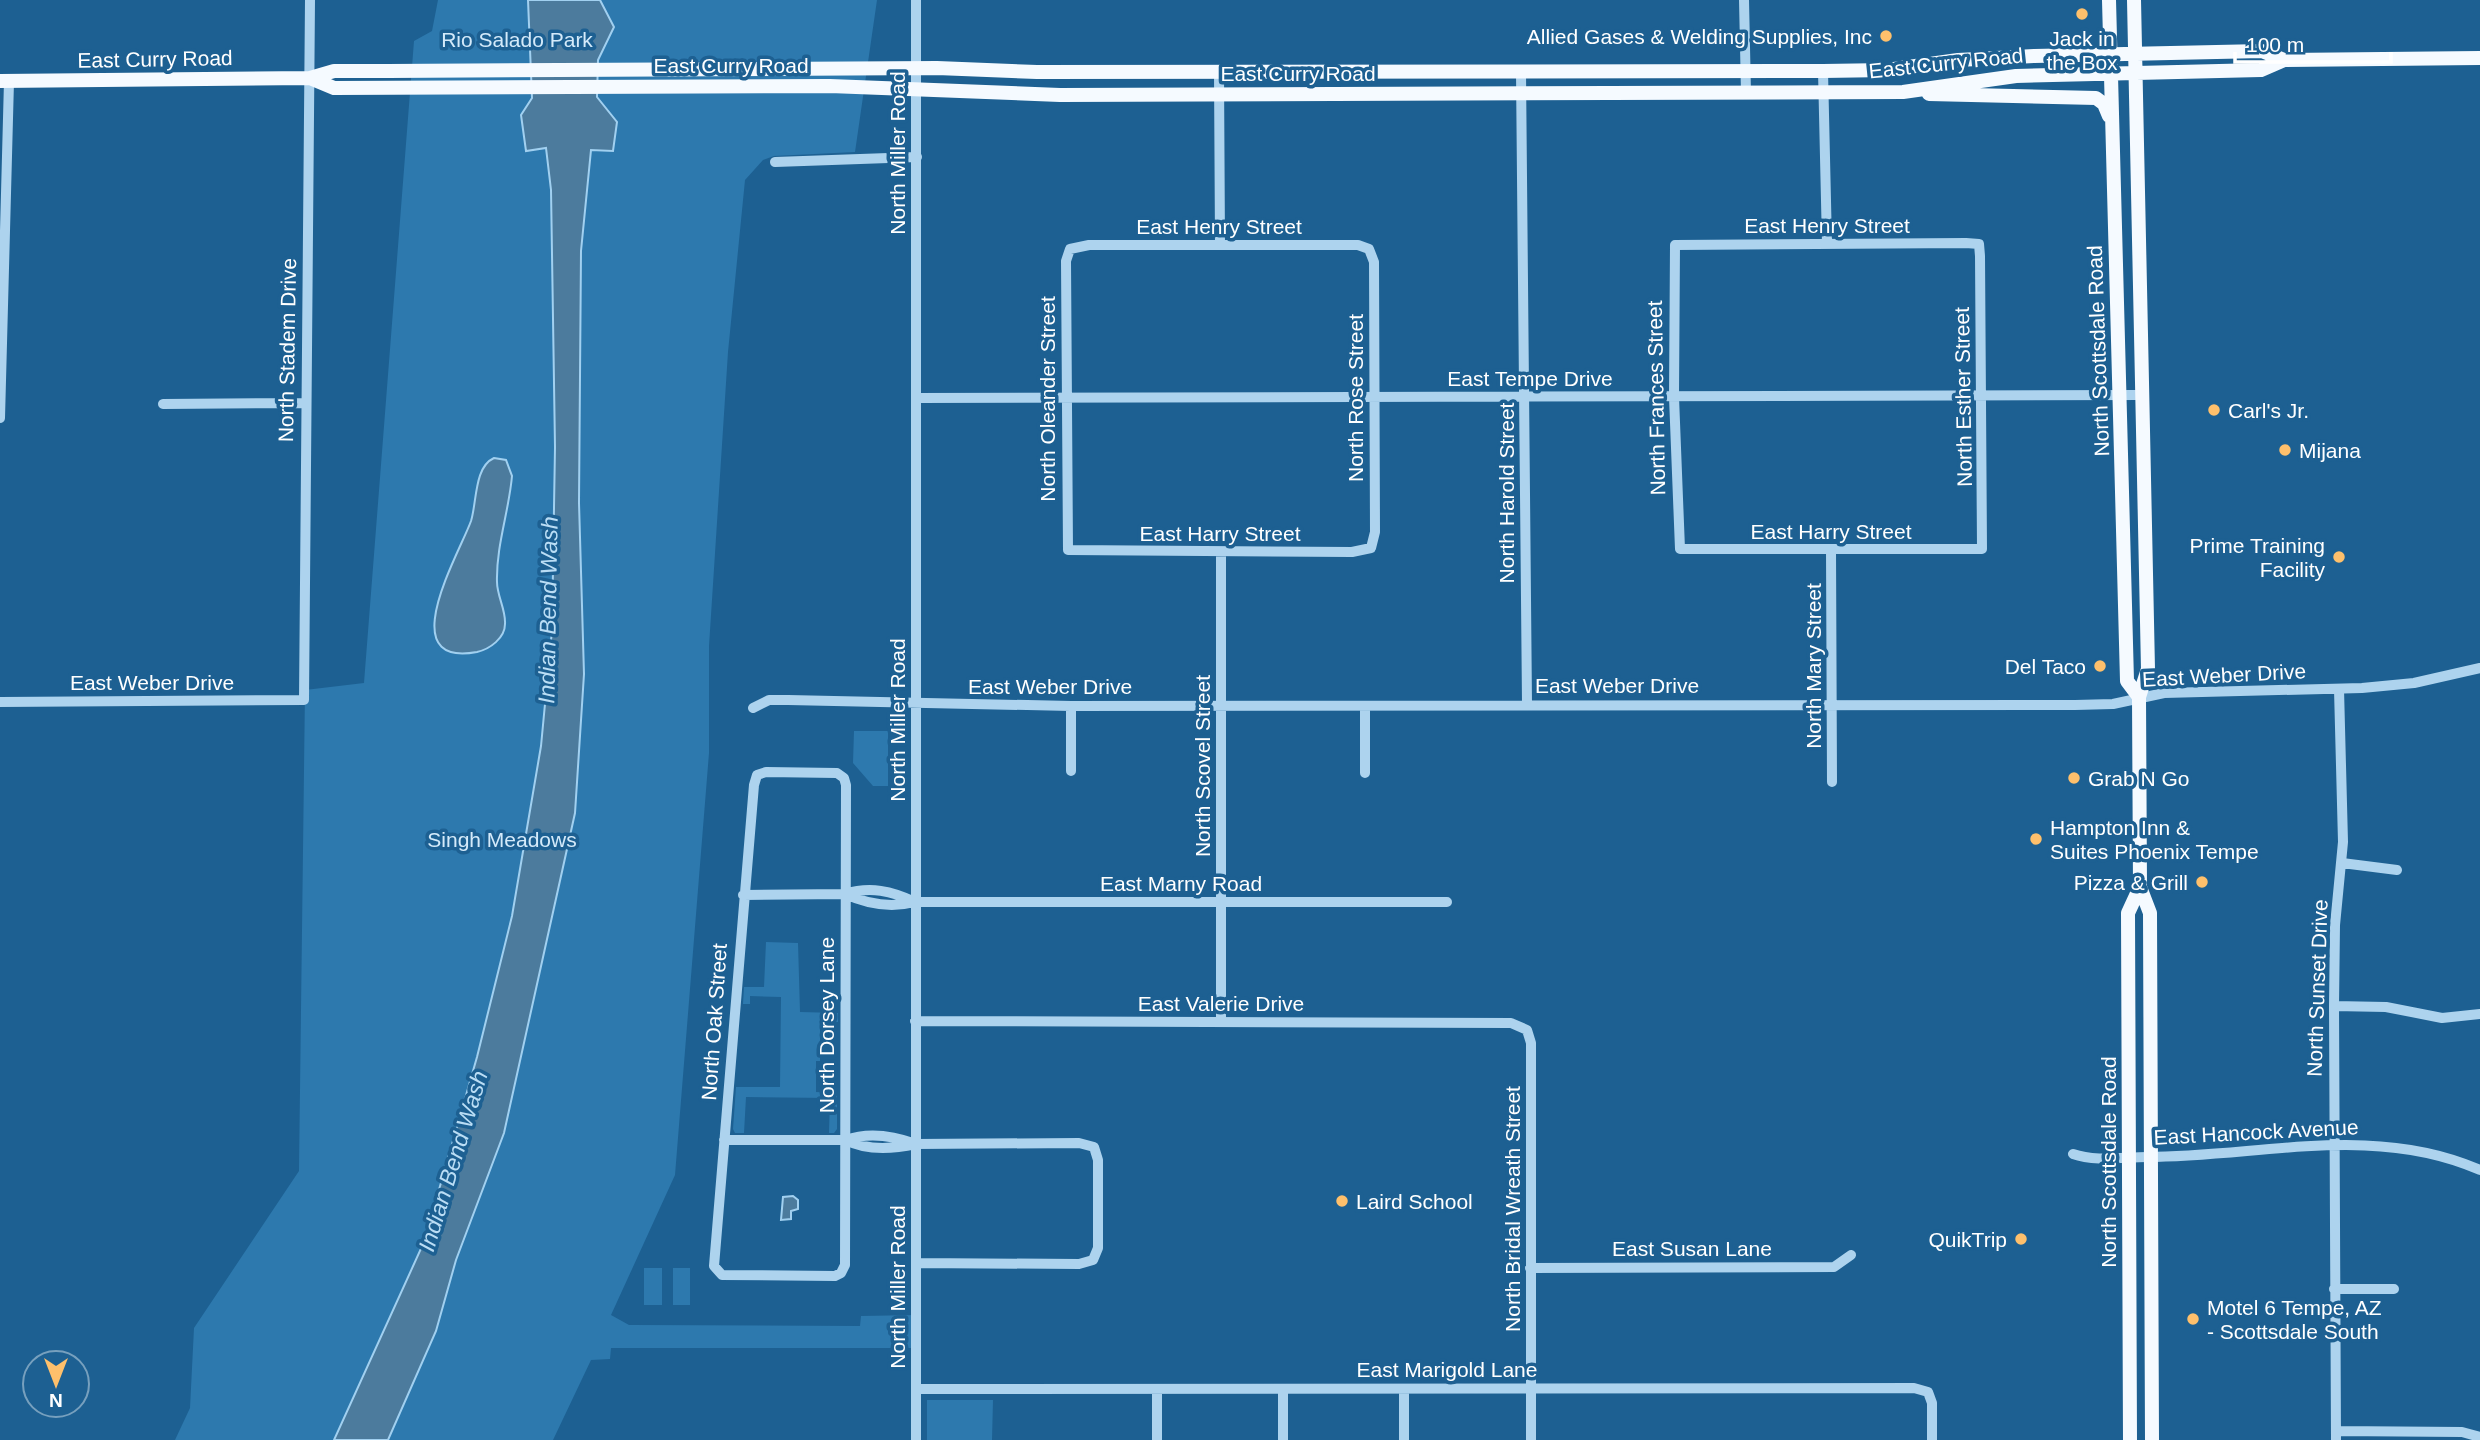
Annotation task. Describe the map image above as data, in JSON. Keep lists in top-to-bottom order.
{
  "streets": {
    "main road": ["East Curry Road", "North Scottsdale Road"],
    "street": [
      "North Miller Road",
      "East Henry Street",
      "North Stadem Drive",
      "East Tempe Drive",
      "North Esther Street",
      "North Rose Street",
      "North Frances Street",
      "North Oleander Street",
      "North Harold Street",
      "East Harry Street",
      "North Mary Street",
      "East Weber Drive",
      "North Scovel Street",
      "East Marny Road",
      "North Sunset Drive",
      "East Valerie Drive",
      "North Oak Street",
      "North Dorsey Lane",
      "East Hancock Avenue",
      "North Bridal Wreath Street",
      "East Susan Lane",
      "East Marigold Lane"
    ]
  },
  "crossings": [
    ["East Curry Road", "North Miller Road"],
    ["East Curry Road", "North Stadem Drive"],
    ["East Curry Road", "North Scottsdale Road"],
    ["East Curry Road", "North Harold Street"],
    ["North Miller Road", "East Tempe Drive"],
    ["North Miller Road", "East Weber Drive"],
    ["North Miller Road", "East Marny Road"],
    ["North Miller Road", "East Valerie Drive"],
    ["North Miller Road", "East Marigold Lane"],
    ["East Henry Street", "North Esther Street"],
    ["East Henry Street", "North Rose Street"],
    ["East Henry Street", "North Frances Street"],
    ["East Henry Street", "North Oleander Street"],
    ["North Stadem Drive", "East Weber Drive"],
    ["North Scottsdale Road", "East Tempe Drive"],
    ["North Scottsdale Road", "East Weber Drive"],
    ["North Scottsdale Road", "East Hancock Avenue"],
    ["East Tempe Drive", "North Esther Street"],
    ["East Tempe Drive", "North Rose Street"],
    ["East Tempe Drive", "North Frances Street"],
    ["East Tempe Drive", "North Oleander Street"],
    ["East Tempe Drive", "North Harold Street"],
    ["North Esther Street", "East Harry Street"],
    ["North Rose Street", "East Harry Street"],
    ["North Frances Street", "East Harry Street"],
    ["North Oleander Street", "East Harry Street"],
    ["North Harold Street", "East Weber Drive"],
    ["East Harry Street", "North Mary Street"],
    ["East Harry Street", "North Scovel Street"],
    ["North Mary Street", "East Weber Drive"],
    ["East Weber Drive", "North Scovel Street"],
    ["East Weber Drive", "North Sunset Drive"],
    ["North Scovel Street", "East Marny Road"],
    ["North Scovel Street", "East Valerie Drive"],
    ["East Marny Road", "North Oak Street"],
    ["East Marny Road", "North Dorsey Lane"],
    ["North Sunset Drive", "East Hancock Avenue"],
    ["East Valerie Drive", "North Bridal Wreath Street"],
    ["North Oak Street", "North Dorsey Lane"],
    ["North Bridal Wreath Street", "East Susan Lane"],
    ["North Bridal Wreath Street", "East Marigold Lane"]
  ],
  "water": ["Indian Bend Wash"],
  "parks": ["Rio Salado Park", "Singh Meadows"],
  "places": [
    "Jack in the Box",
    "Allied Gases & Welding Supplies, Inc",
    "Carl's Jr.",
    "Mijana",
    "Prime Training Facility",
    "Del Taco",
    "Grab N Go",
    "Hampton Inn & Suites Phoenix Tempe",
    "Pizza & Grill",
    "Laird School",
    "QuikTrip",
    "Motel 6 Tempe, AZ - Scottsdale South"
  ],
  "scale_bar": "100 m",
  "north": "bottom"
}
